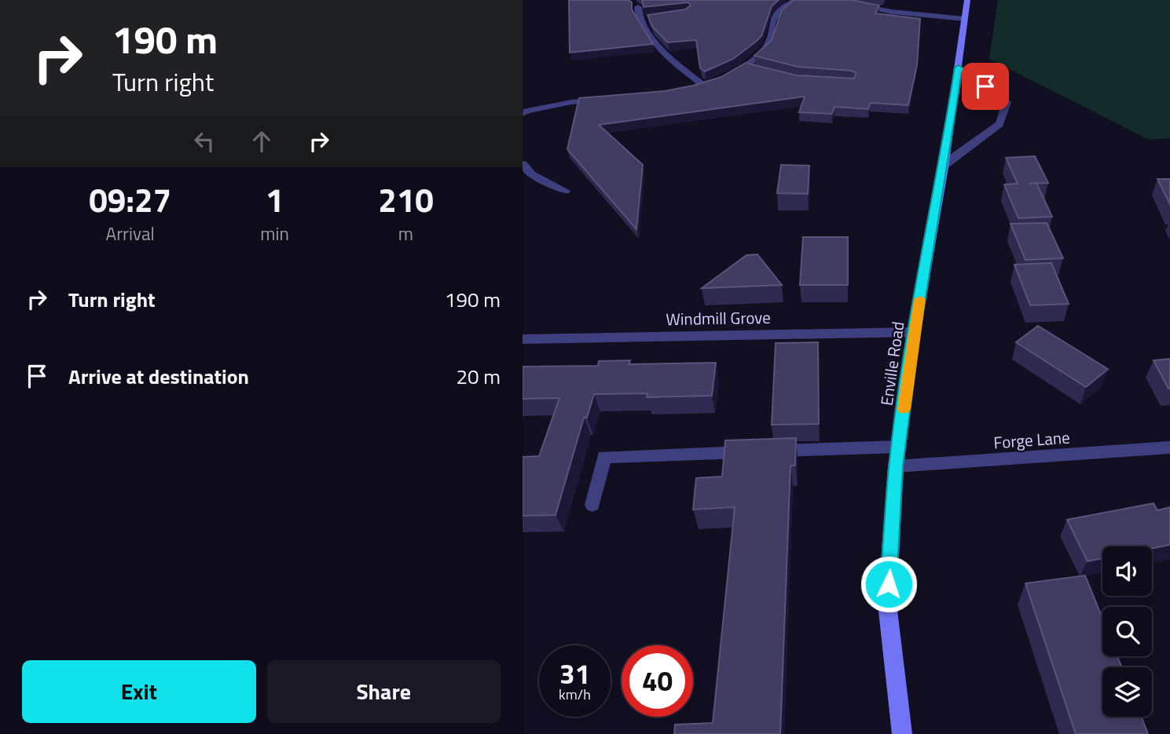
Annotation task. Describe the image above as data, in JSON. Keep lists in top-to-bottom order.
{
  "streets": {
    "street": ["Windmill Grove", "Enville Road", "Forge Lane"]
  },
  "crossings": [
    ["Windmill Grove", "Enville Road"],
    ["Enville Road", "Forge Lane"]
  ],
  "page": {
    "turn": ["190 m", "Turn right"],
    "eta": [
      "09:27",
      "Arrival",
      "1",
      "min",
      "210",
      "m"
    ],
    "list": [
      {
        "name": "Turn right",
        "value": "190 m"
      },
      {
        "name": "Arrive at destination",
        "value": "20 m"
      }
    ],
    "speed": "31 km/h",
    "limit": "40",
    "buttons": ["Exit", "Share"]
  }
}
